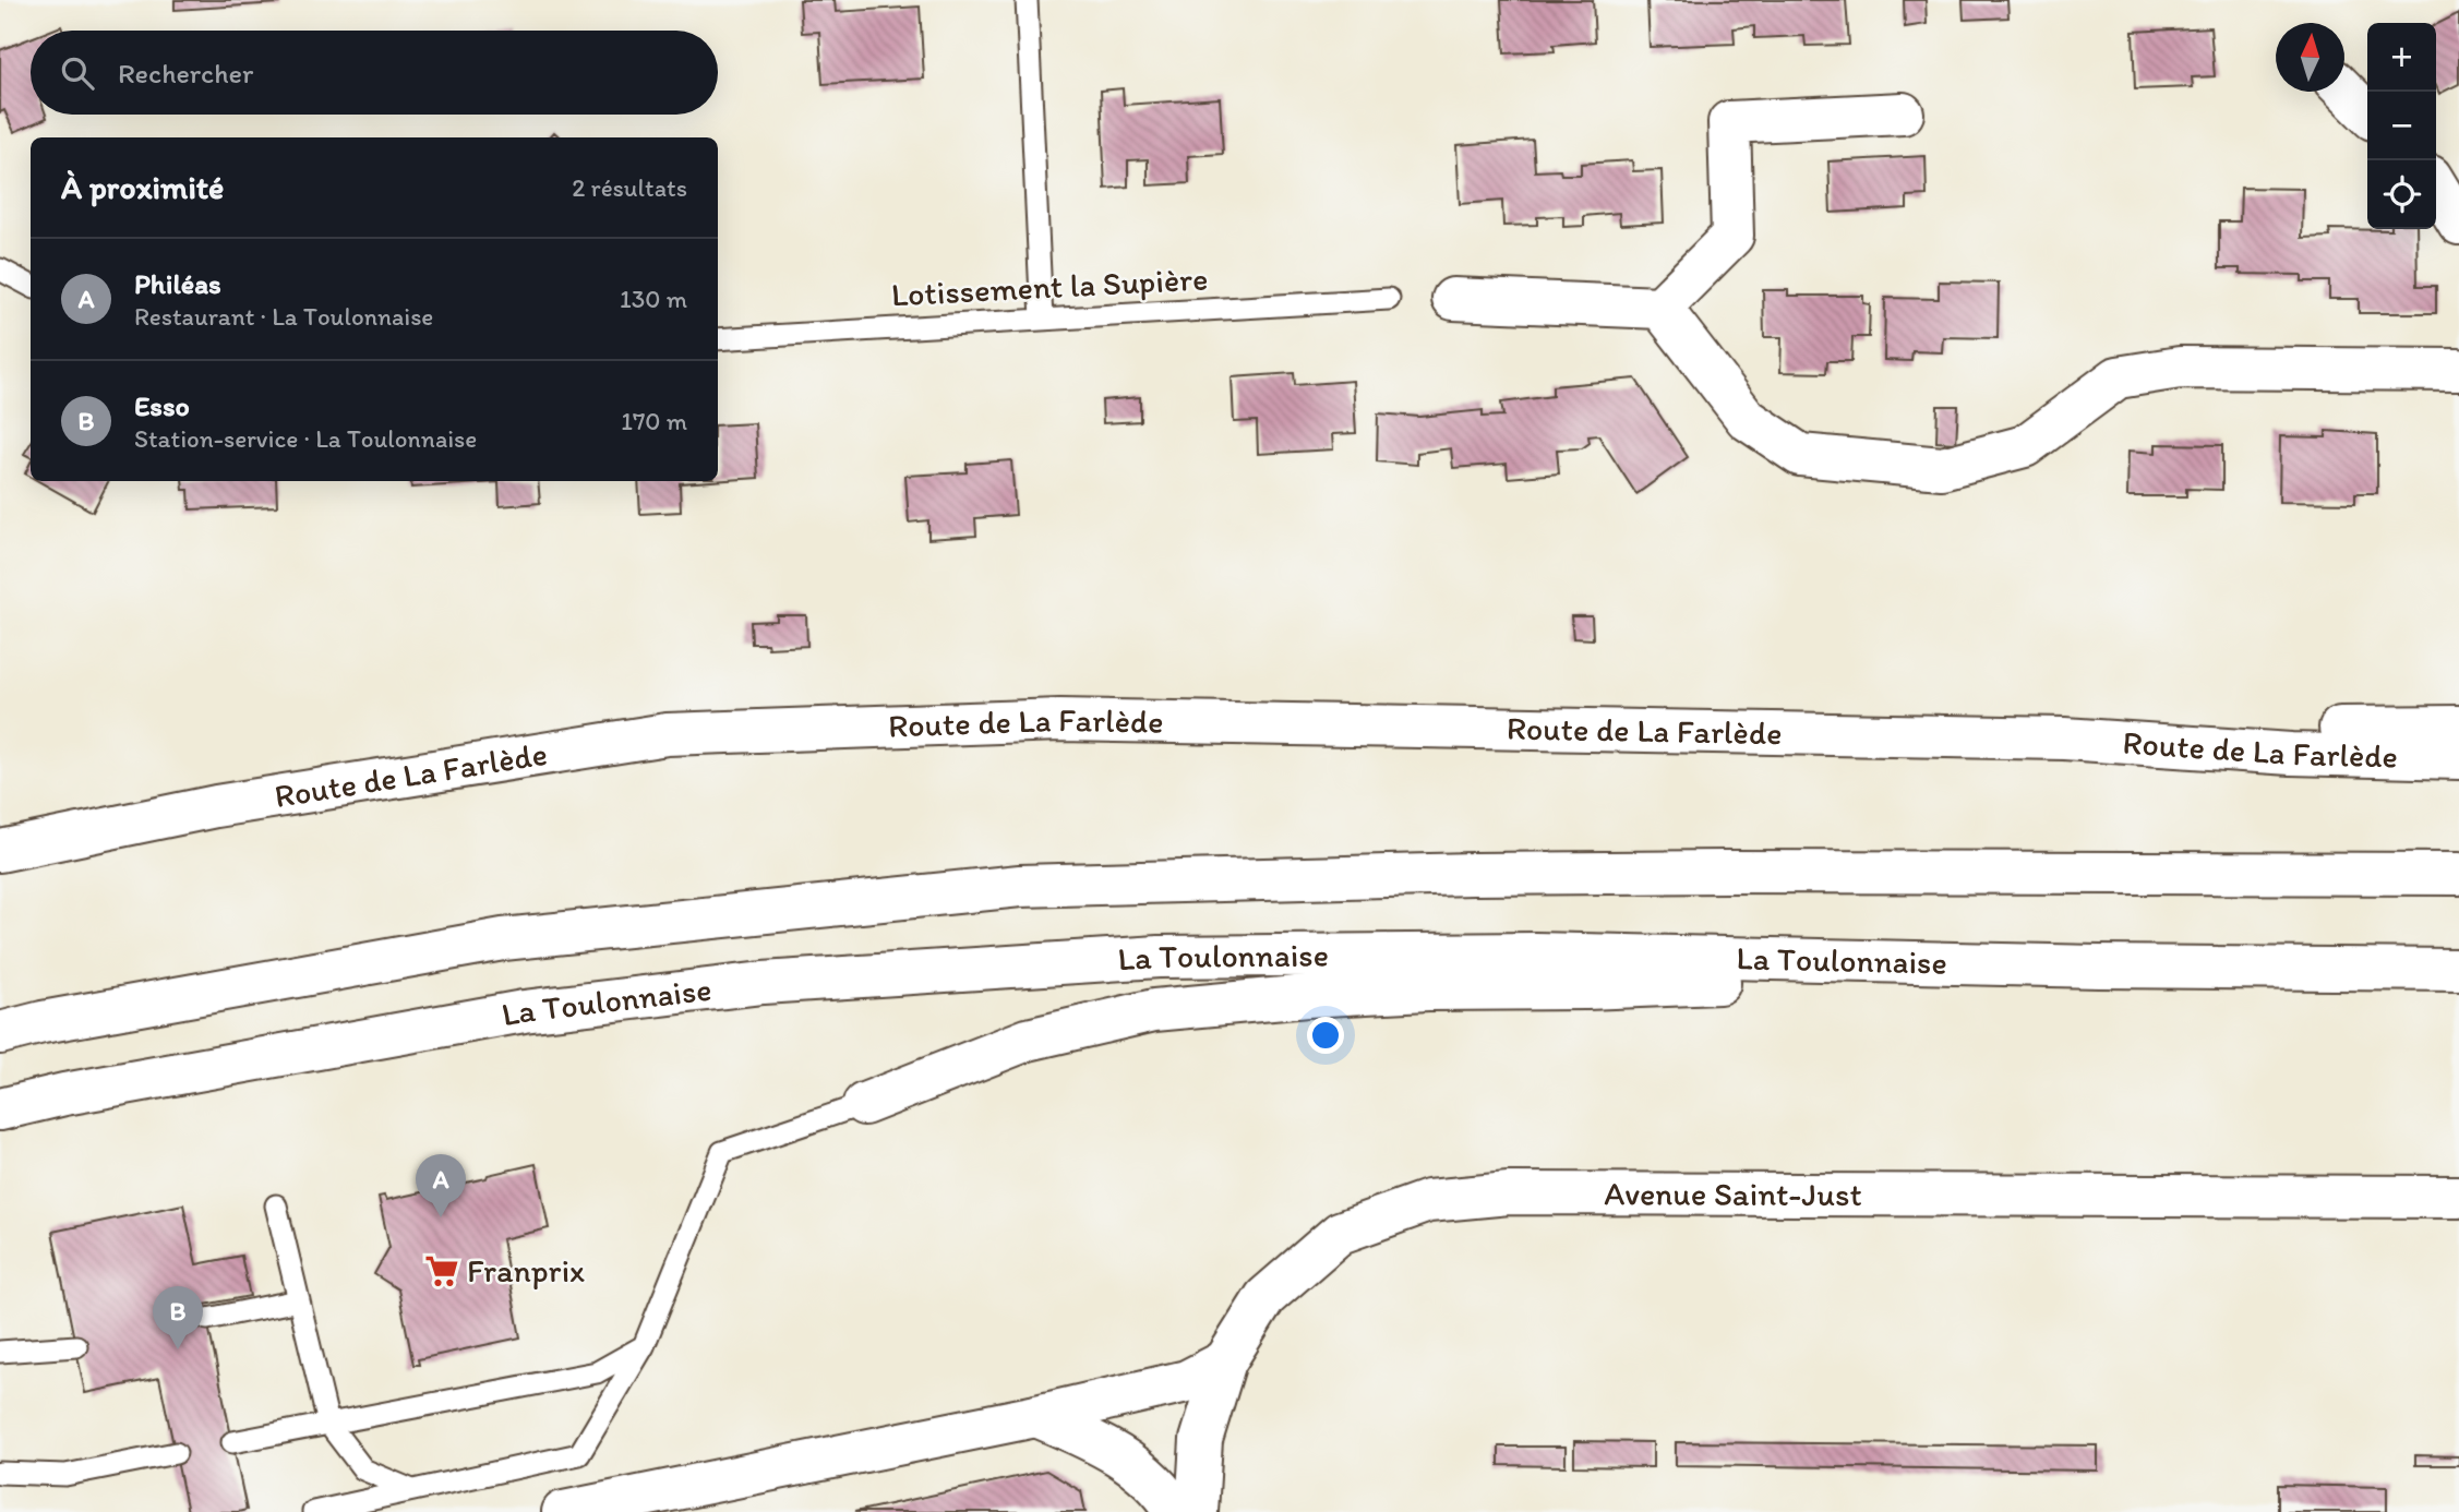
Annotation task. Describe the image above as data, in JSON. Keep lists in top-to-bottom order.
{
  "streets": {
    "main road": ["Route de La Farlède", "La Toulonnaise", "Avenue Saint-Just"],
    "lane": ["Lotissement la Supière"]
  },
  "places": {
    "supermarket": ["Franprix"]
  },
  "north": "top",
  "page": {
    "map_buttons": ["+", "−"],
    "search": "Rechercher",
    "heading": ["À proximité", "2 résultats"],
    "list": [
      {
        "mark": "A",
        "name": "Philéas",
        "note": "Restaurant · La Toulonnaise",
        "value": "130 m"
      },
      {
        "mark": "B",
        "name": "Esso",
        "note": "Station-service · La Toulonnaise",
        "value": "170 m"
      }
    ],
    "pins": ["A", "B"]
  }
}
